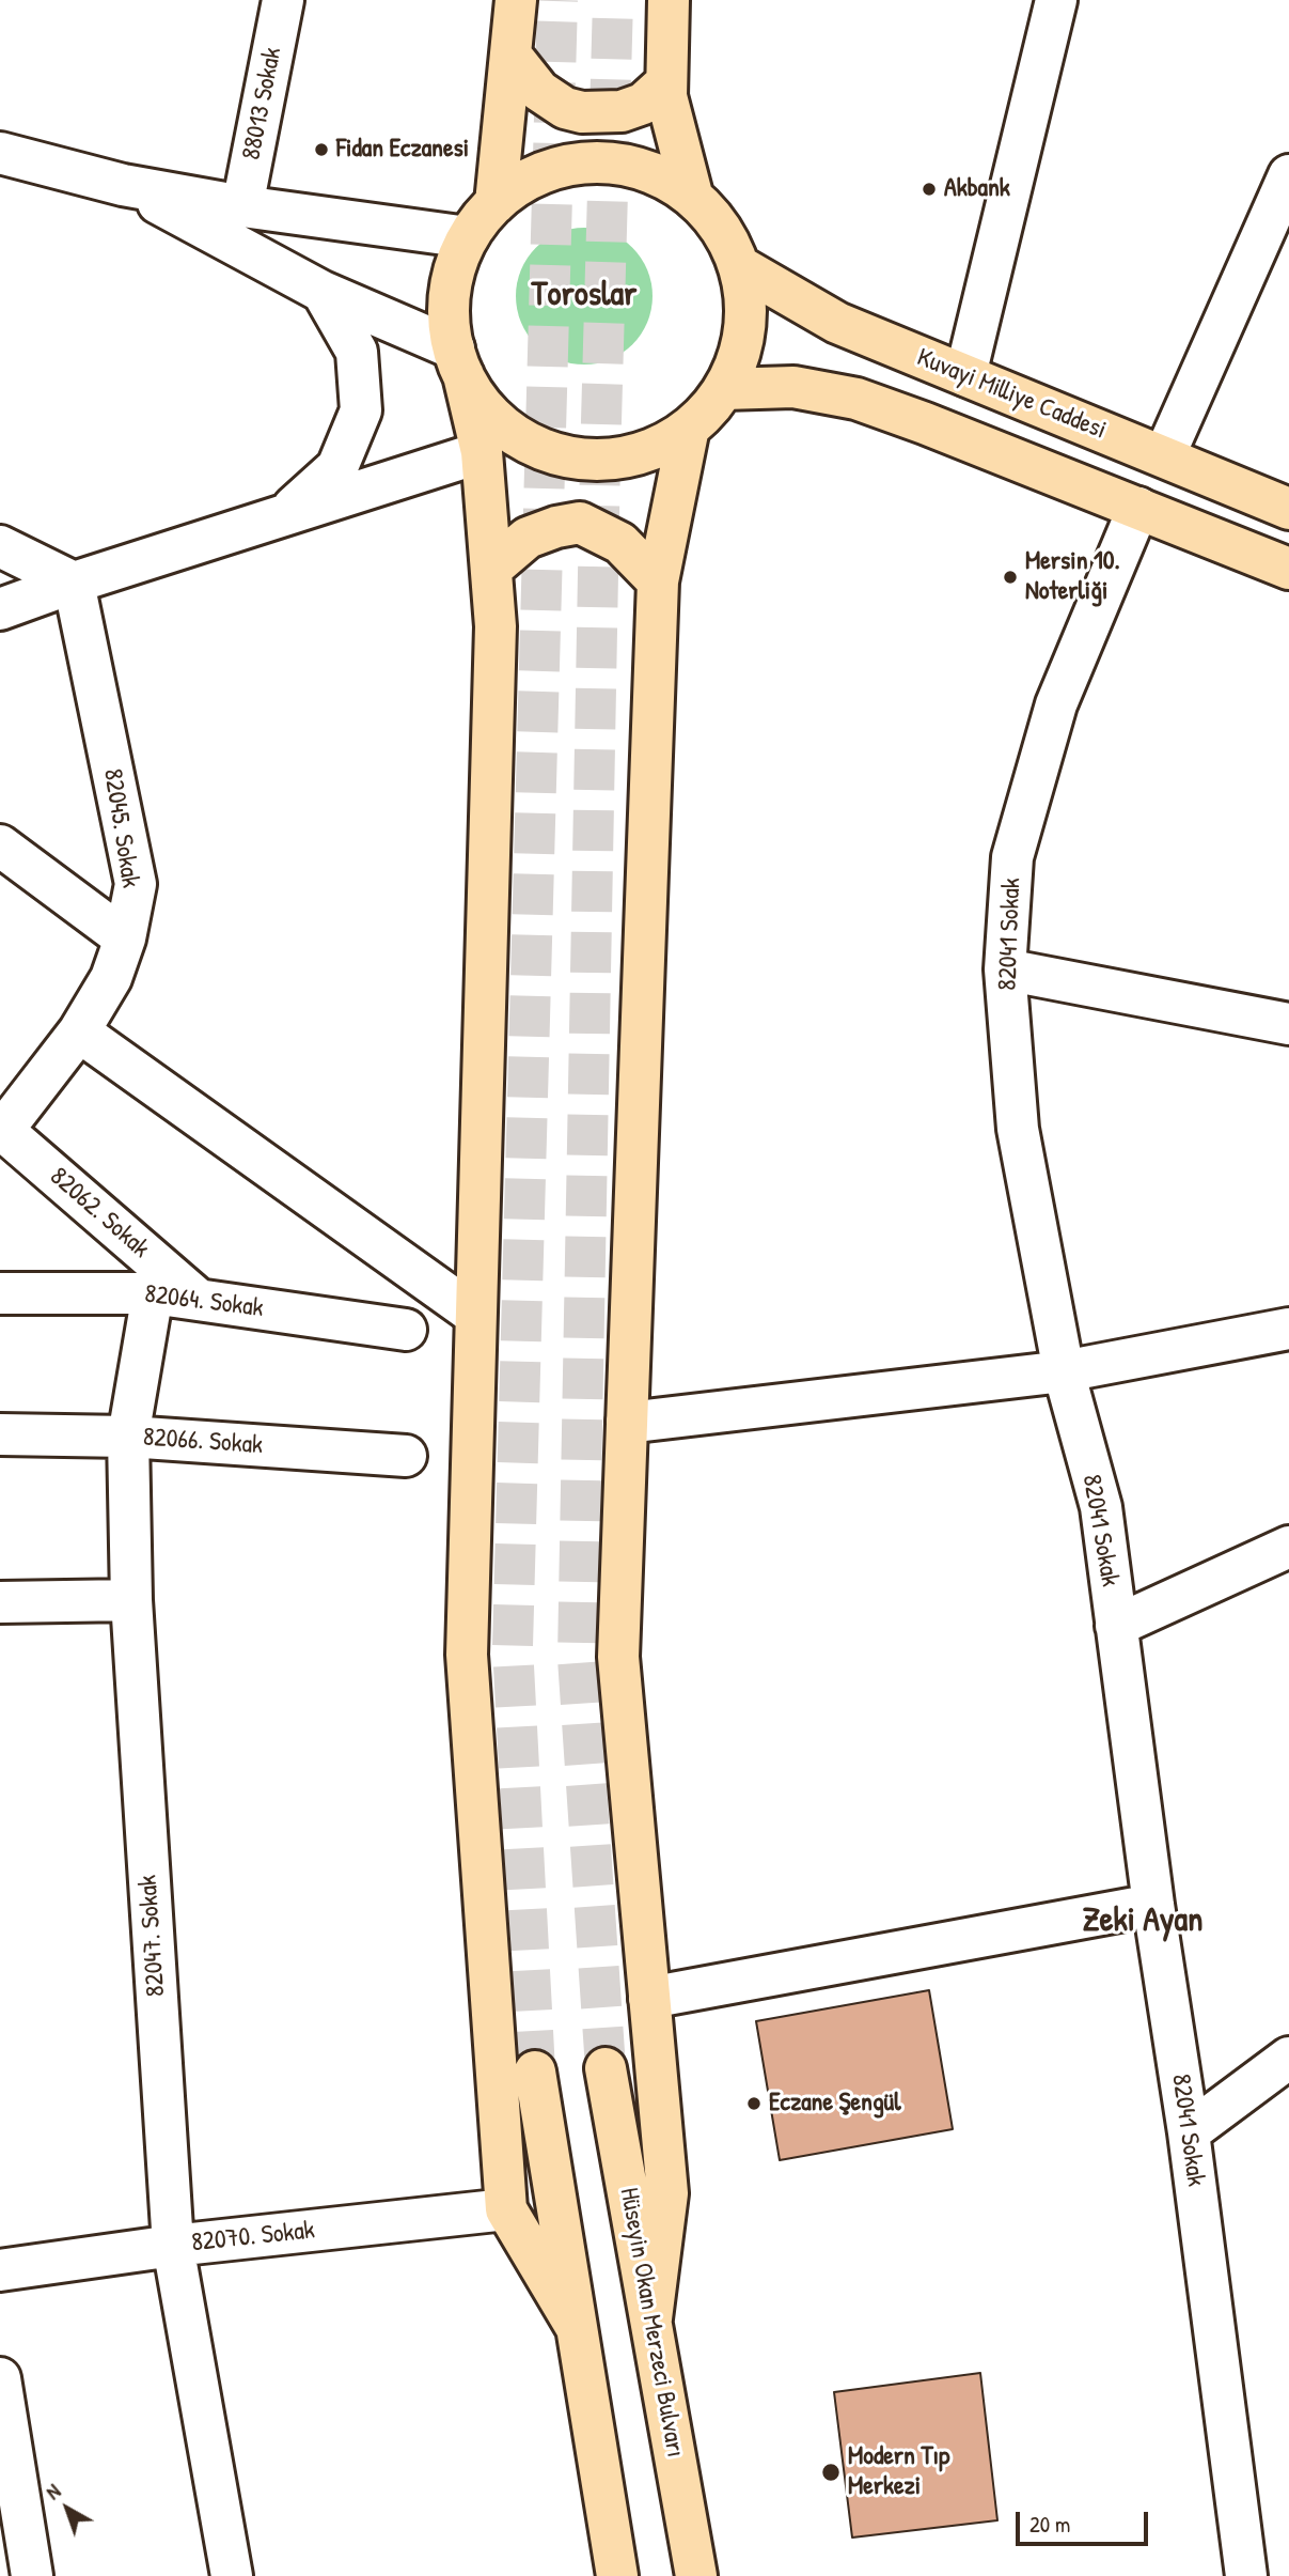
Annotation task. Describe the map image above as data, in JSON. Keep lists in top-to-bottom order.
{
  "streets": {
    "main road": ["Kuvayi Milliye Caddesi", "Hüseyin Okan Merzeci Bulvarı"],
    "street": [
      "88013 Sokak",
      "82045. Sokak",
      "82041 Sokak",
      "82062. Sokak",
      "82064. Sokak",
      "82066. Sokak",
      "82047. Sokak",
      "82070. Sokak"
    ]
  },
  "crossings": [
    ["82045. Sokak", "82062. Sokak"],
    ["82062. Sokak", "82064. Sokak"],
    ["82064. Sokak", "82047. Sokak"],
    ["82066. Sokak", "82047. Sokak"],
    ["82047. Sokak", "82070. Sokak"]
  ],
  "districts": ["Toroslar", "Zeki Ayan"],
  "places": [
    "Fidan Eczanesi",
    "Akbank",
    "Mersin 10. Noterliği",
    "Eczane Şengül",
    "Modern Tıp Merkezi"
  ],
  "scale_bar": "20 m",
  "north": "top left"
}
